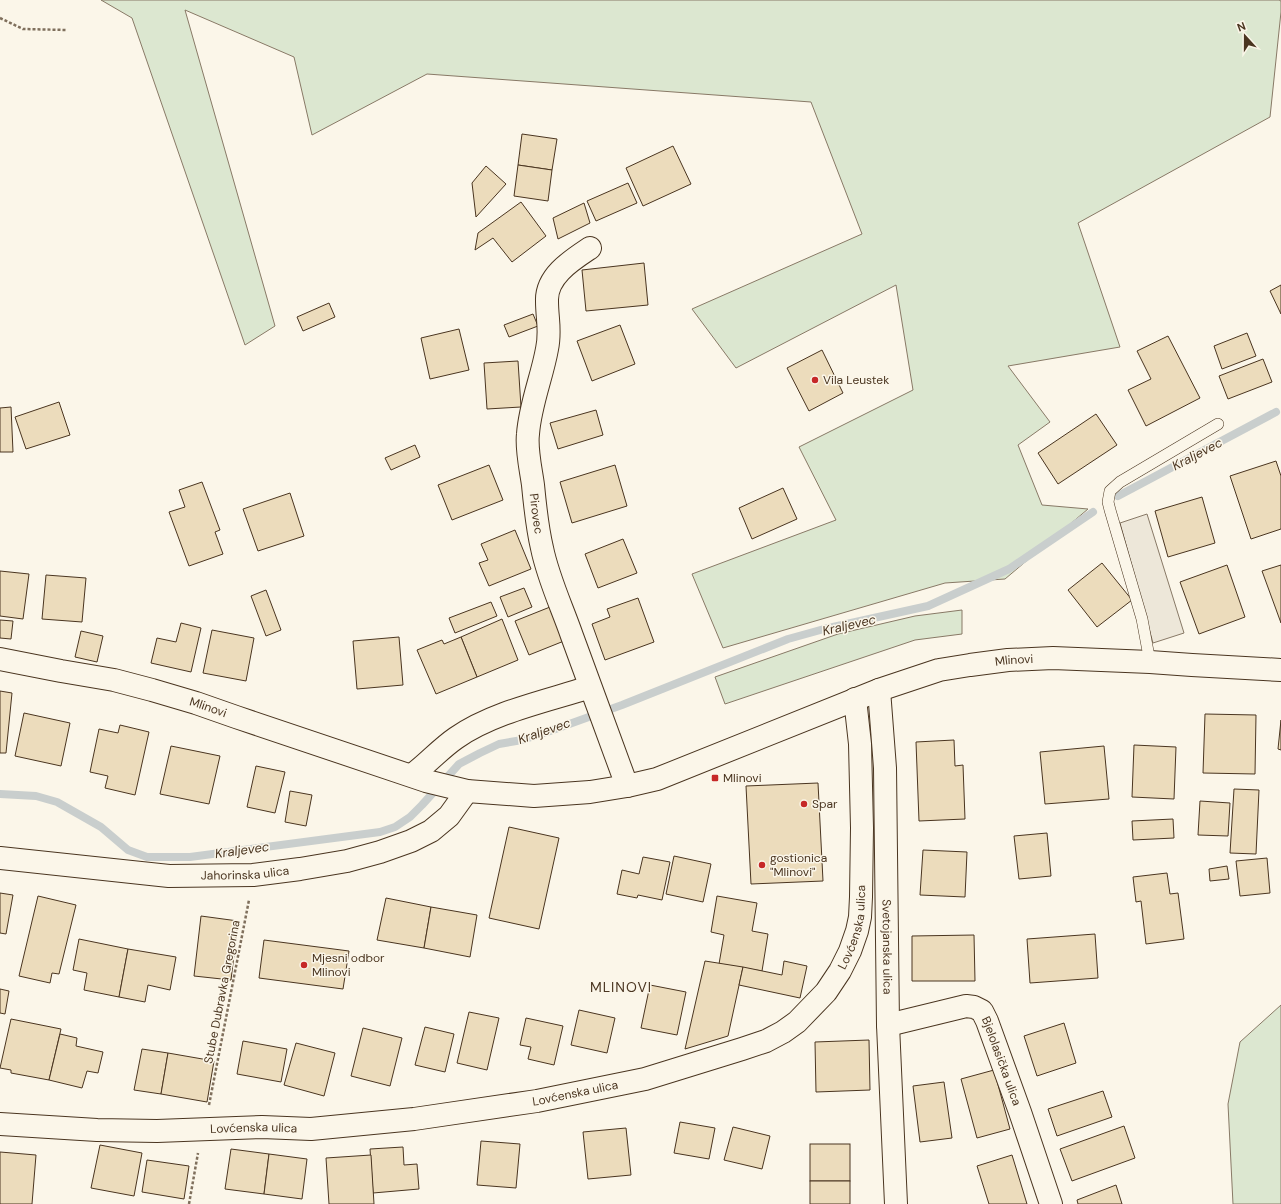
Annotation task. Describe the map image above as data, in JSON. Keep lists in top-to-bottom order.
{
  "streets": {
    "street": [
      "Pirovec",
      "Mlinovi",
      "Jahorinska ulica",
      "Lovćenska ulica",
      "Svetojanska ulica",
      "Bjelolasička ulica"
    ],
    "path": ["Stube Dubravka Gregorina"]
  },
  "crossings": [
    ["Pirovec", "Mlinovi"],
    ["Mlinovi", "Jahorinska ulica"],
    ["Mlinovi", "Lovćenska ulica"],
    ["Mlinovi", "Svetojanska ulica"],
    ["Jahorinska ulica", "Stube Dubravka Gregorina"],
    ["Svetojanska ulica", "Bjelolasička ulica"]
  ],
  "districts": ["MLINOVI"],
  "water": ["Kraljevec"],
  "places": {
    "other": [
      "Vila Leustek",
      "Spar",
      "gostionica \"Mlinovi\"",
      "Mjesni odbor Mlinovi"
    ],
    "transit": ["Mlinovi"]
  },
  "north": "top"
}
